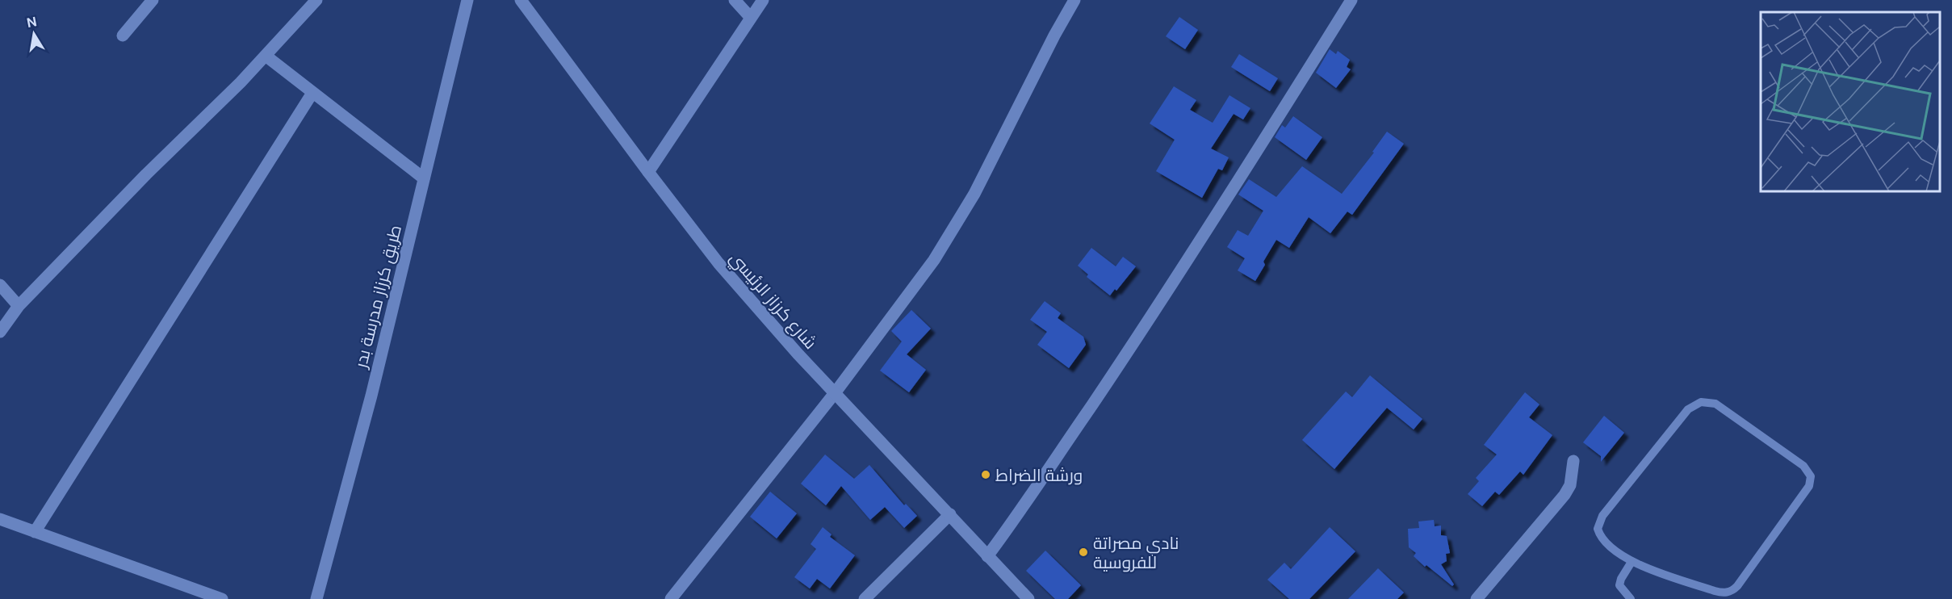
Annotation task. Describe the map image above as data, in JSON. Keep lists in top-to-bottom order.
{
  "streets": {
    "street": ["طريق كرزاز مدرسة بدر", "شارع كرزاز الرئيسي"]
  },
  "places": ["ورشة الضراط", "نادي مصراتة للفروسية"],
  "north": "top"
}
